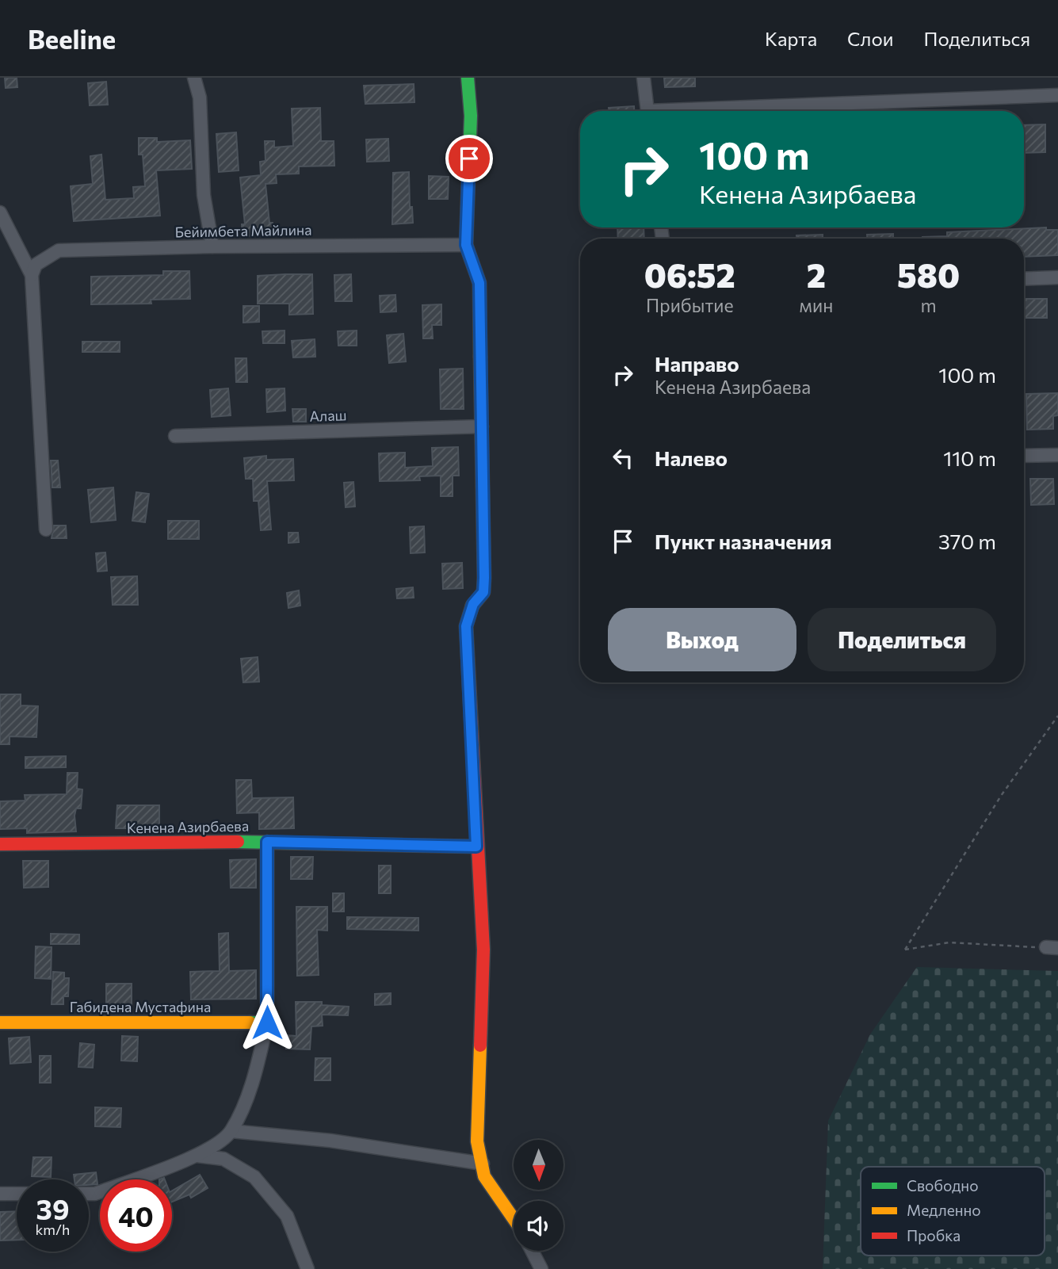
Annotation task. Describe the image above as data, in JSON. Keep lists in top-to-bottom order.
{
  "streets": {
    "street": [
      "Бейимбета Майлина",
      "Алаш",
      "Кенена Азирбаева",
      "Габидена Мустафина"
    ]
  },
  "legend": ["Свободно", "Медленно", "Пробка"],
  "north": "bottom",
  "page": {
    "header": "Beeline",
    "nav": ["Карта", "Слои", "Поделиться"],
    "turn": ["100 m", "Кенена Азирбаева"],
    "eta": [
      "06:52",
      "Прибытие",
      "2",
      "мин",
      "580",
      "m"
    ],
    "list": [
      {
        "name": "Направо",
        "note": "Кенена Азирбаева",
        "value": "100 m"
      },
      {
        "name": "Налево",
        "value": "110 m"
      },
      {
        "name": "Пункт назначения",
        "value": "370 m"
      }
    ],
    "buttons": ["Выход", "Поделиться"],
    "speed": "39 km/h",
    "limit": "40"
  }
}
